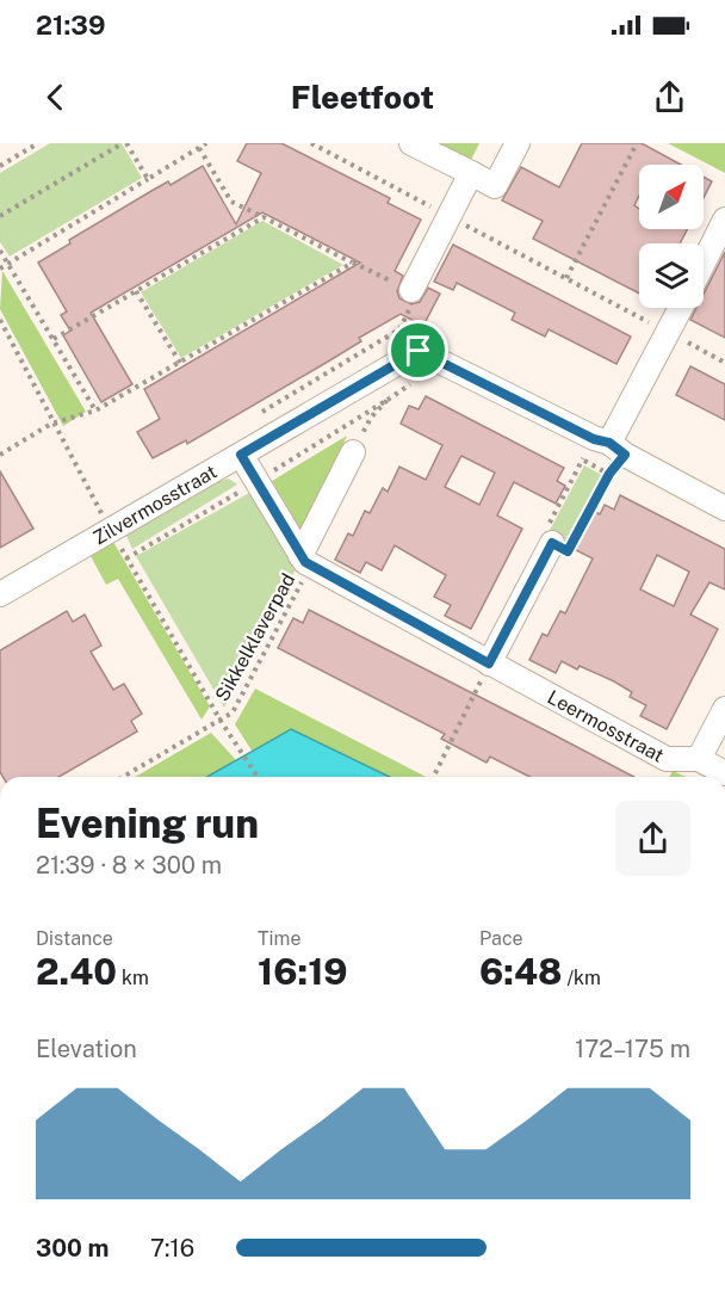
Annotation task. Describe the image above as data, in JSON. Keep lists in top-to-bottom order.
{
  "streets": {
    "street": ["Zilvermosstraat", "Leermosstraat"],
    "path": ["Sikkelklaverpad"]
  },
  "crossings": [
    ["Sikkelklaverpad", "Leermosstraat"]
  ],
  "north": "top right",
  "page": {
    "status": "21:39",
    "header": "Fleetfoot",
    "heading": ["Evening run", "21:39 · 8 × 300 m"],
    "stats": [
      ["Distance", "2.40 km"],
      ["Time", "16:19"],
      ["Pace", "6:48 /km"]
    ],
    "chart": ["Elevation", "172–175 m"],
    "list": [
      {
        "name": "300 m",
        "note": "7:16"
      }
    ]
  }
}
